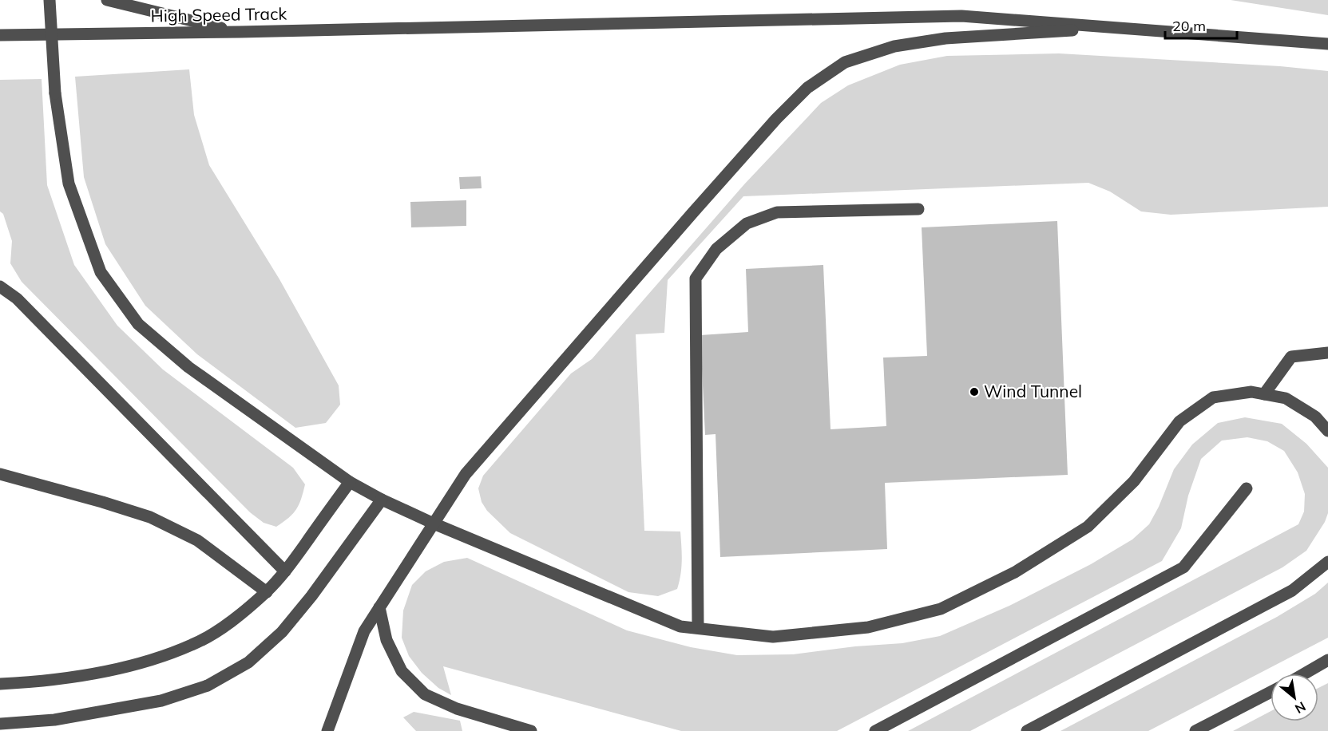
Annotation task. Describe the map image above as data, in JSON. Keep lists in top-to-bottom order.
{
  "streets": {
    "lane": ["High Speed Track"]
  },
  "places": ["Wind Tunnel"],
  "scale_bar": "20 m",
  "north": "bottom right"
}
